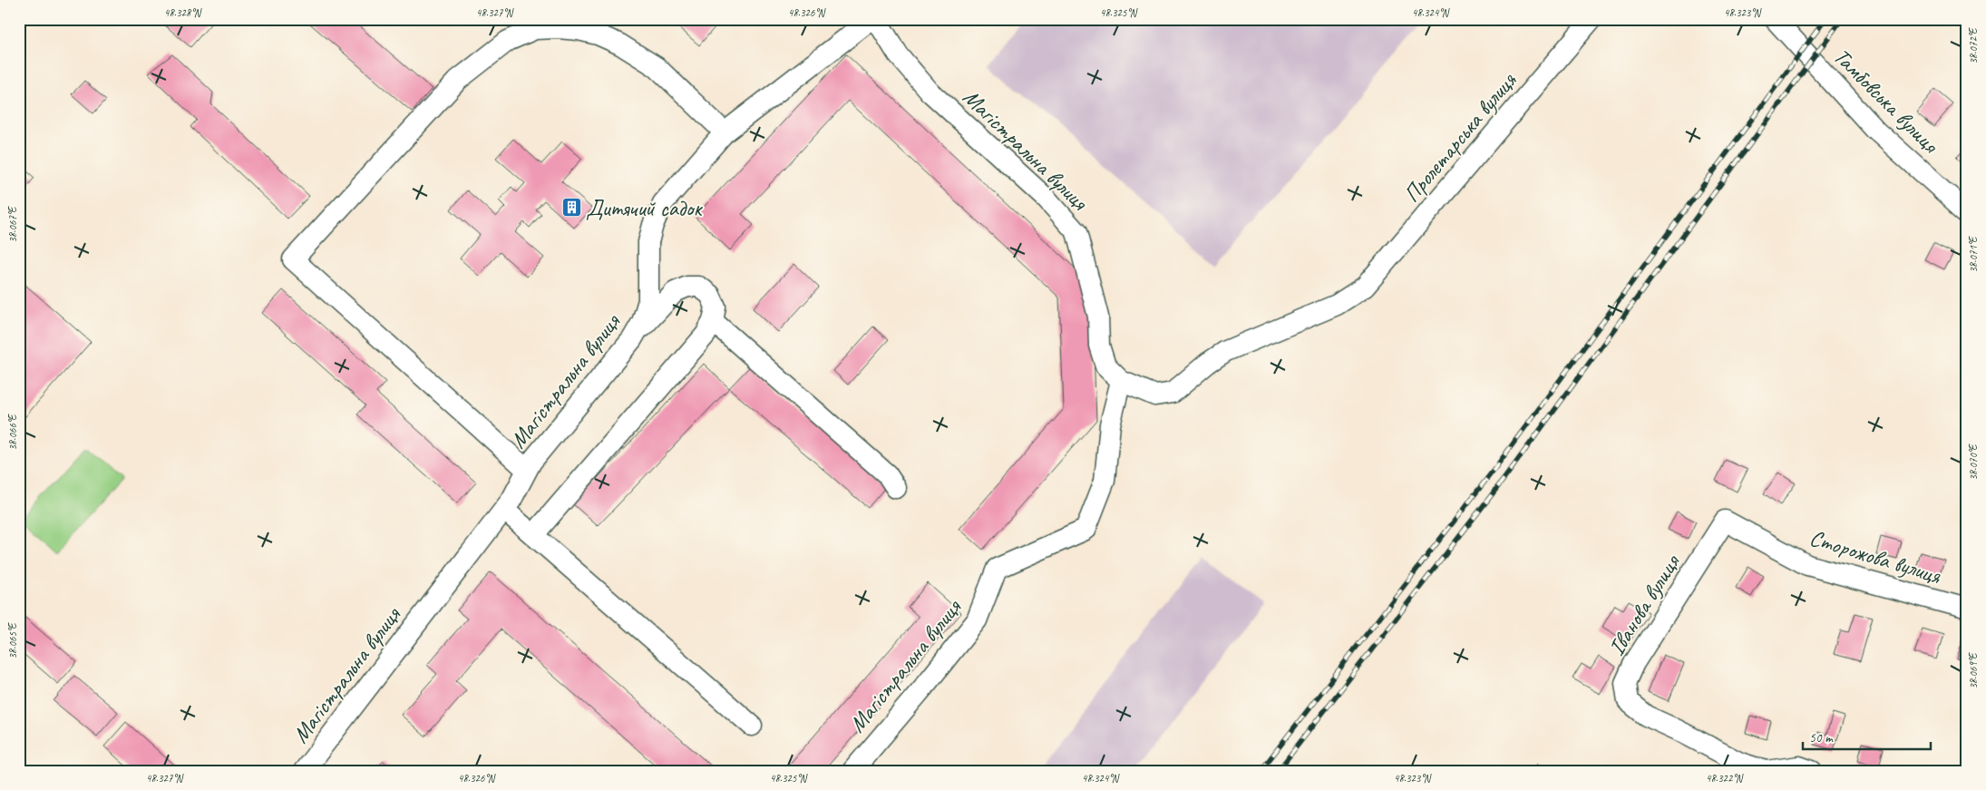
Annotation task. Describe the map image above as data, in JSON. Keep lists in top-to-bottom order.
{
  "streets": {
    "street": [
      "Тамбовська вулиця",
      "Пролетарська вулиця",
      "Магістральна вулиця",
      "Сторожова вулиця",
      "Іванова вулиця"
    ]
  },
  "crossings": [
    ["Пролетарська вулиця", "Магістральна вулиця"],
    ["Сторожова вулиця", "Іванова вулиця"]
  ],
  "places": {
    "building": ["Дитячий садок"]
  },
  "scale_bar": "50 m",
  "coordinates": [
    "48.328°N",
    "48.327°N",
    "48.326°N",
    "48.325°N",
    "48.324°N",
    "48.323°N",
    "38.072°E",
    "38.067°E",
    "38.071°E",
    "38.066°E",
    "38.070°E",
    "38.065°E",
    "38.069°E",
    "48.322°N"
  ]
}
